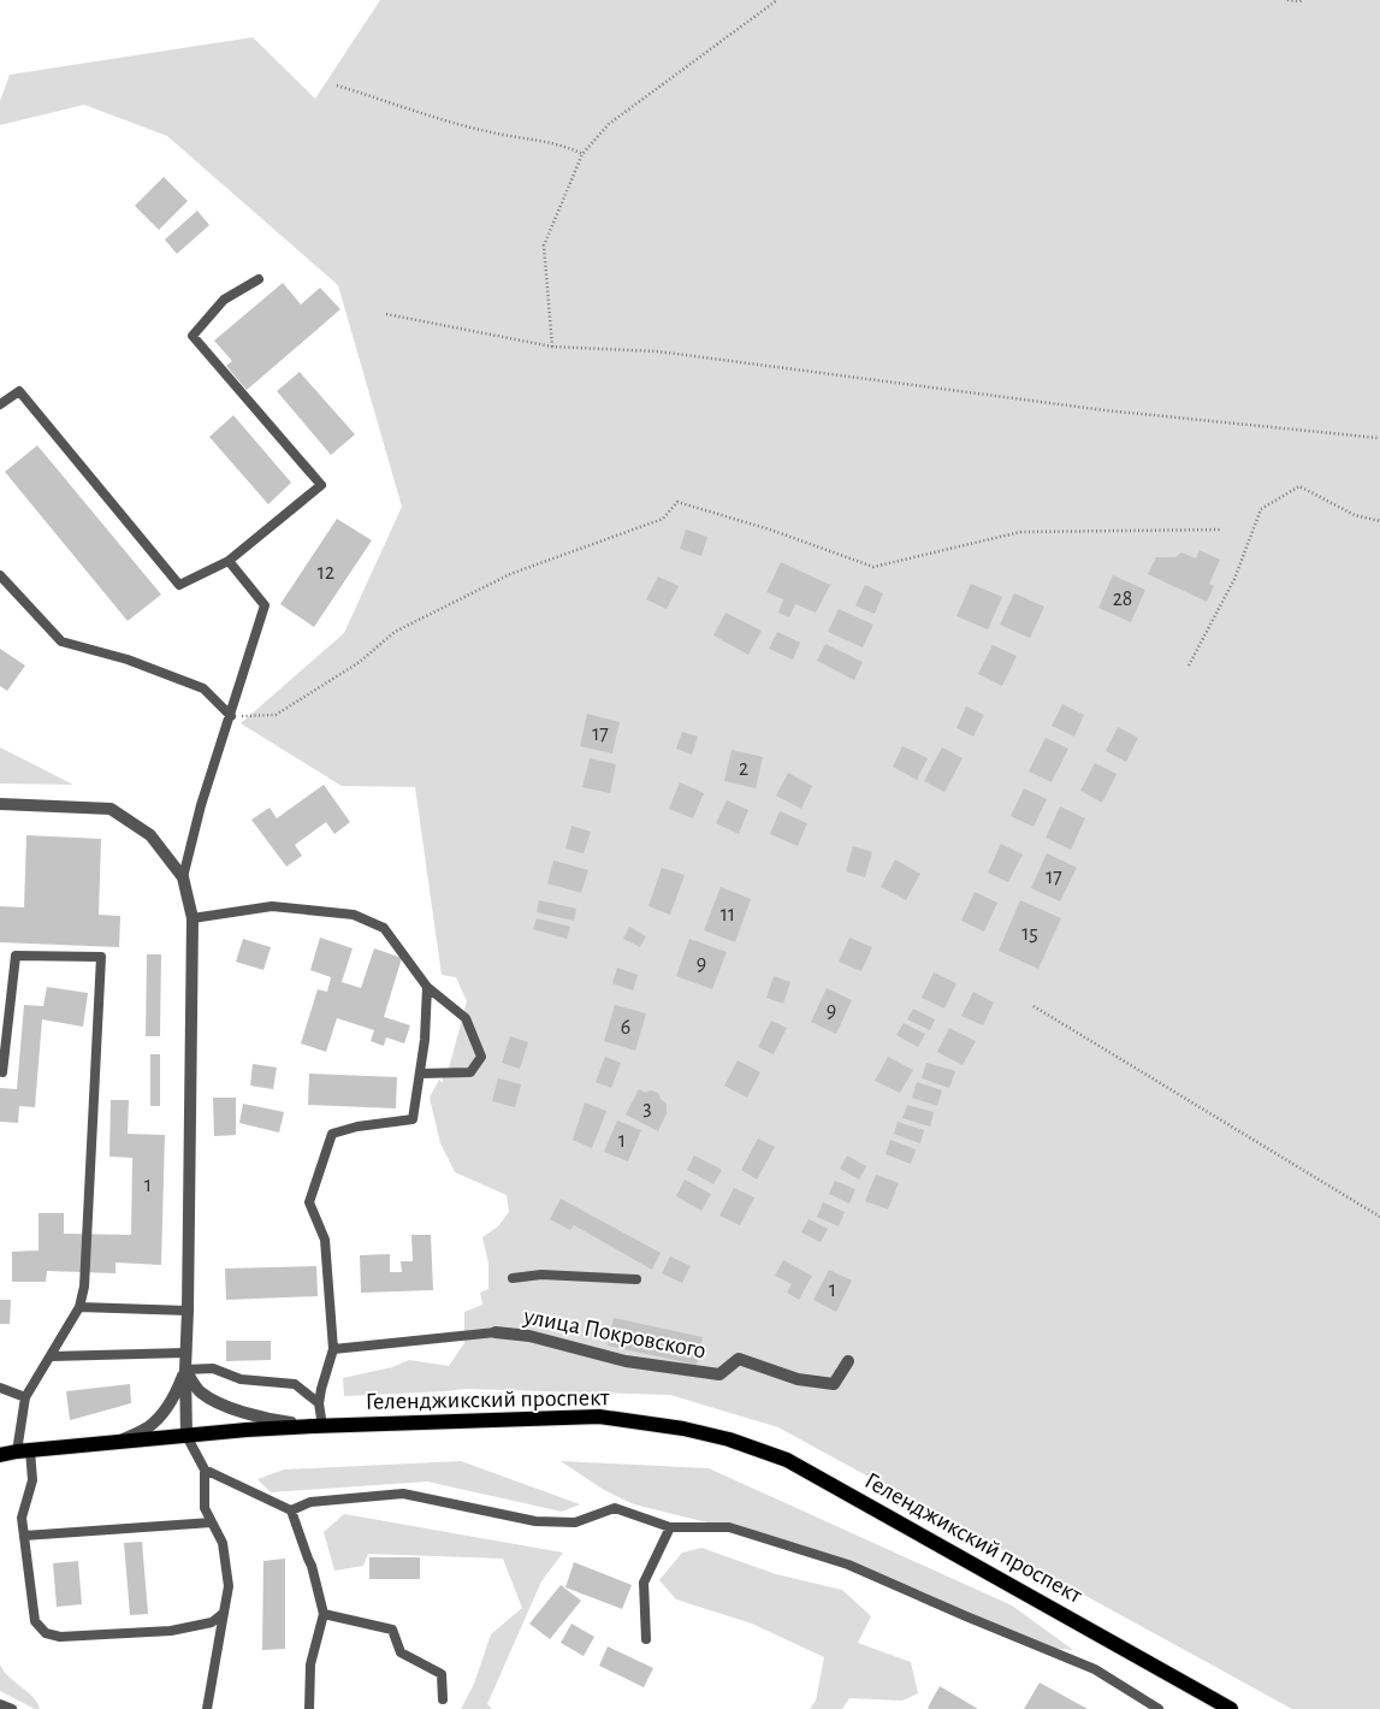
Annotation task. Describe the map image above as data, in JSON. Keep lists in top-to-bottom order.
{
  "streets": {
    "main road": ["Геленджикский проспект"],
    "street": ["улица Покровского"]
  },
  "house_numbers": [
    "12",
    "28",
    "17",
    "2",
    "17",
    "11",
    "15",
    "9",
    "9",
    "6",
    "3",
    "1",
    "1",
    "1"
  ]
}
